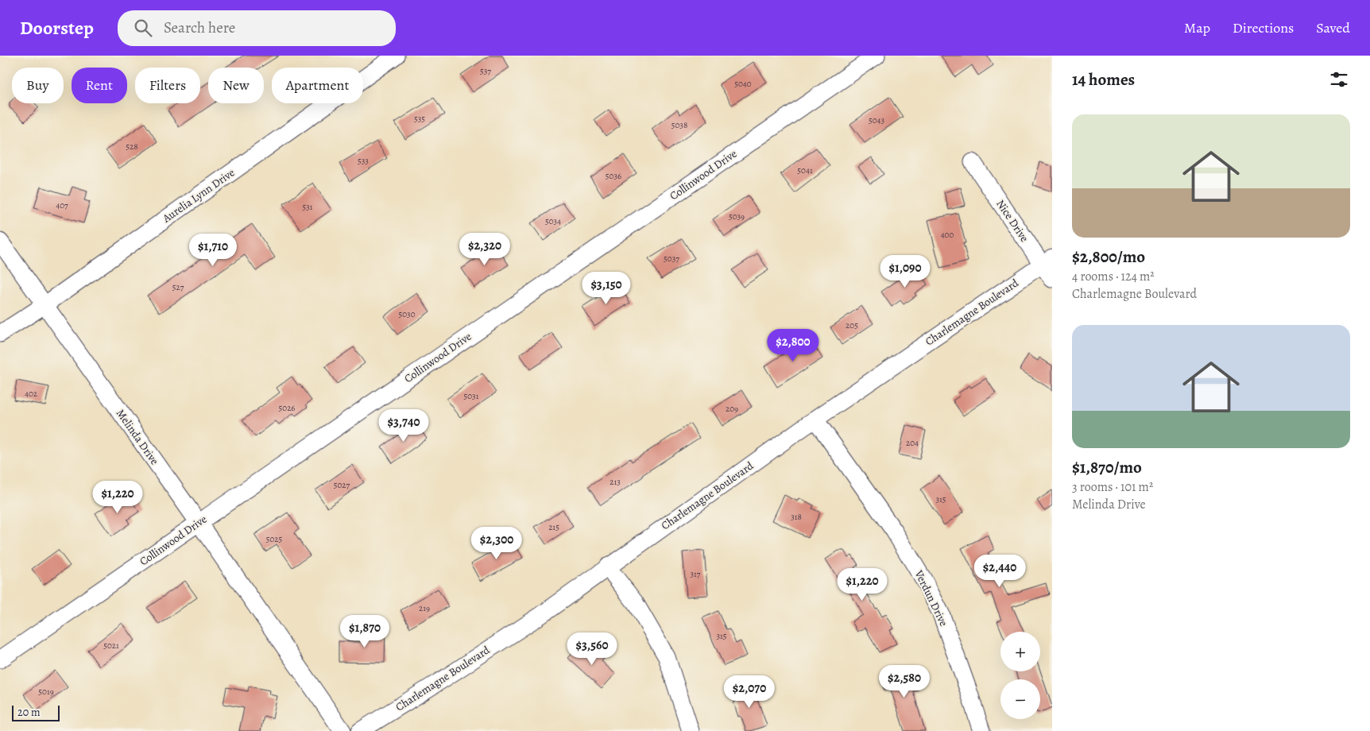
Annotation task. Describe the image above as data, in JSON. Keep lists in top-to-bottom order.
{
  "streets": {
    "street": [
      "Collinwood Drive",
      "Aurelia Lynn Drive",
      "Nice Drive",
      "Charlemagne Boulevard",
      "Melinda Drive",
      "Verdun Drive"
    ]
  },
  "crossings": [
    ["Collinwood Drive", "Melinda Drive"],
    ["Aurelia Lynn Drive", "Melinda Drive"],
    ["Nice Drive", "Charlemagne Boulevard"],
    ["Charlemagne Boulevard", "Verdun Drive"]
  ],
  "house_numbers": [
    "537",
    "5040",
    "535",
    "5043",
    "5038",
    "528",
    "533",
    "5041",
    "5036",
    "407",
    "531",
    "5039",
    "5034",
    "400",
    "5037",
    "527",
    "5030",
    "205",
    "402",
    "5031",
    "5026",
    "209",
    "204",
    "213",
    "5027",
    "315",
    "318",
    "215",
    "5025",
    "317",
    "219",
    "315",
    "5021",
    "5019"
  ],
  "scale_bar": "20 m",
  "page": {
    "header": "Doorstep",
    "search": "Search here",
    "nav": ["Map", "Directions", "Saved"],
    "heading": "14 homes",
    "chip": [
      "Buy",
      "Rent",
      "Filters",
      "New",
      "Apartment"
    ],
    "list": [
      {
        "name": "$2,800/mo",
        "note": "4 rooms · 124 m² · Charlemagne Boulevard"
      },
      {
        "name": "$1,870/mo",
        "note": "3 rooms · 101 m² · Melinda Drive"
      }
    ],
    "price": [
      "$2,320",
      "$1,710",
      "$1,090",
      "$3,150",
      "$2,800",
      "$3,740",
      "$1,220",
      "$2,300",
      "$2,440",
      "$1,220",
      "$1,870",
      "$3,560",
      "$2,580",
      "$2,070"
    ],
    "map_buttons": ["+", "−"],
    "scale": "20 m"
  }
}
